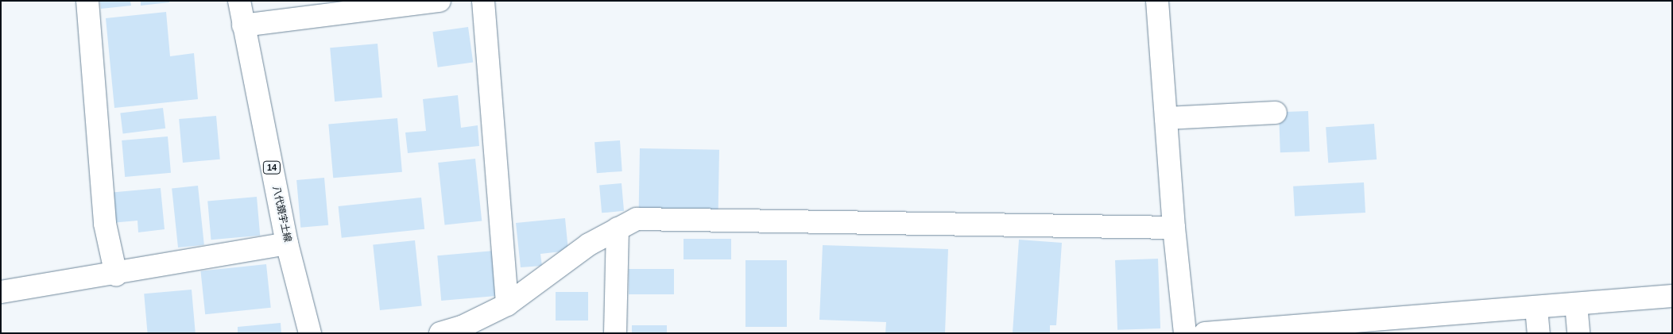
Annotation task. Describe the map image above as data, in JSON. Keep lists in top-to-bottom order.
{
  "streets": {
    "street": ["14", "八代鏡宇土線"]
  }
}
